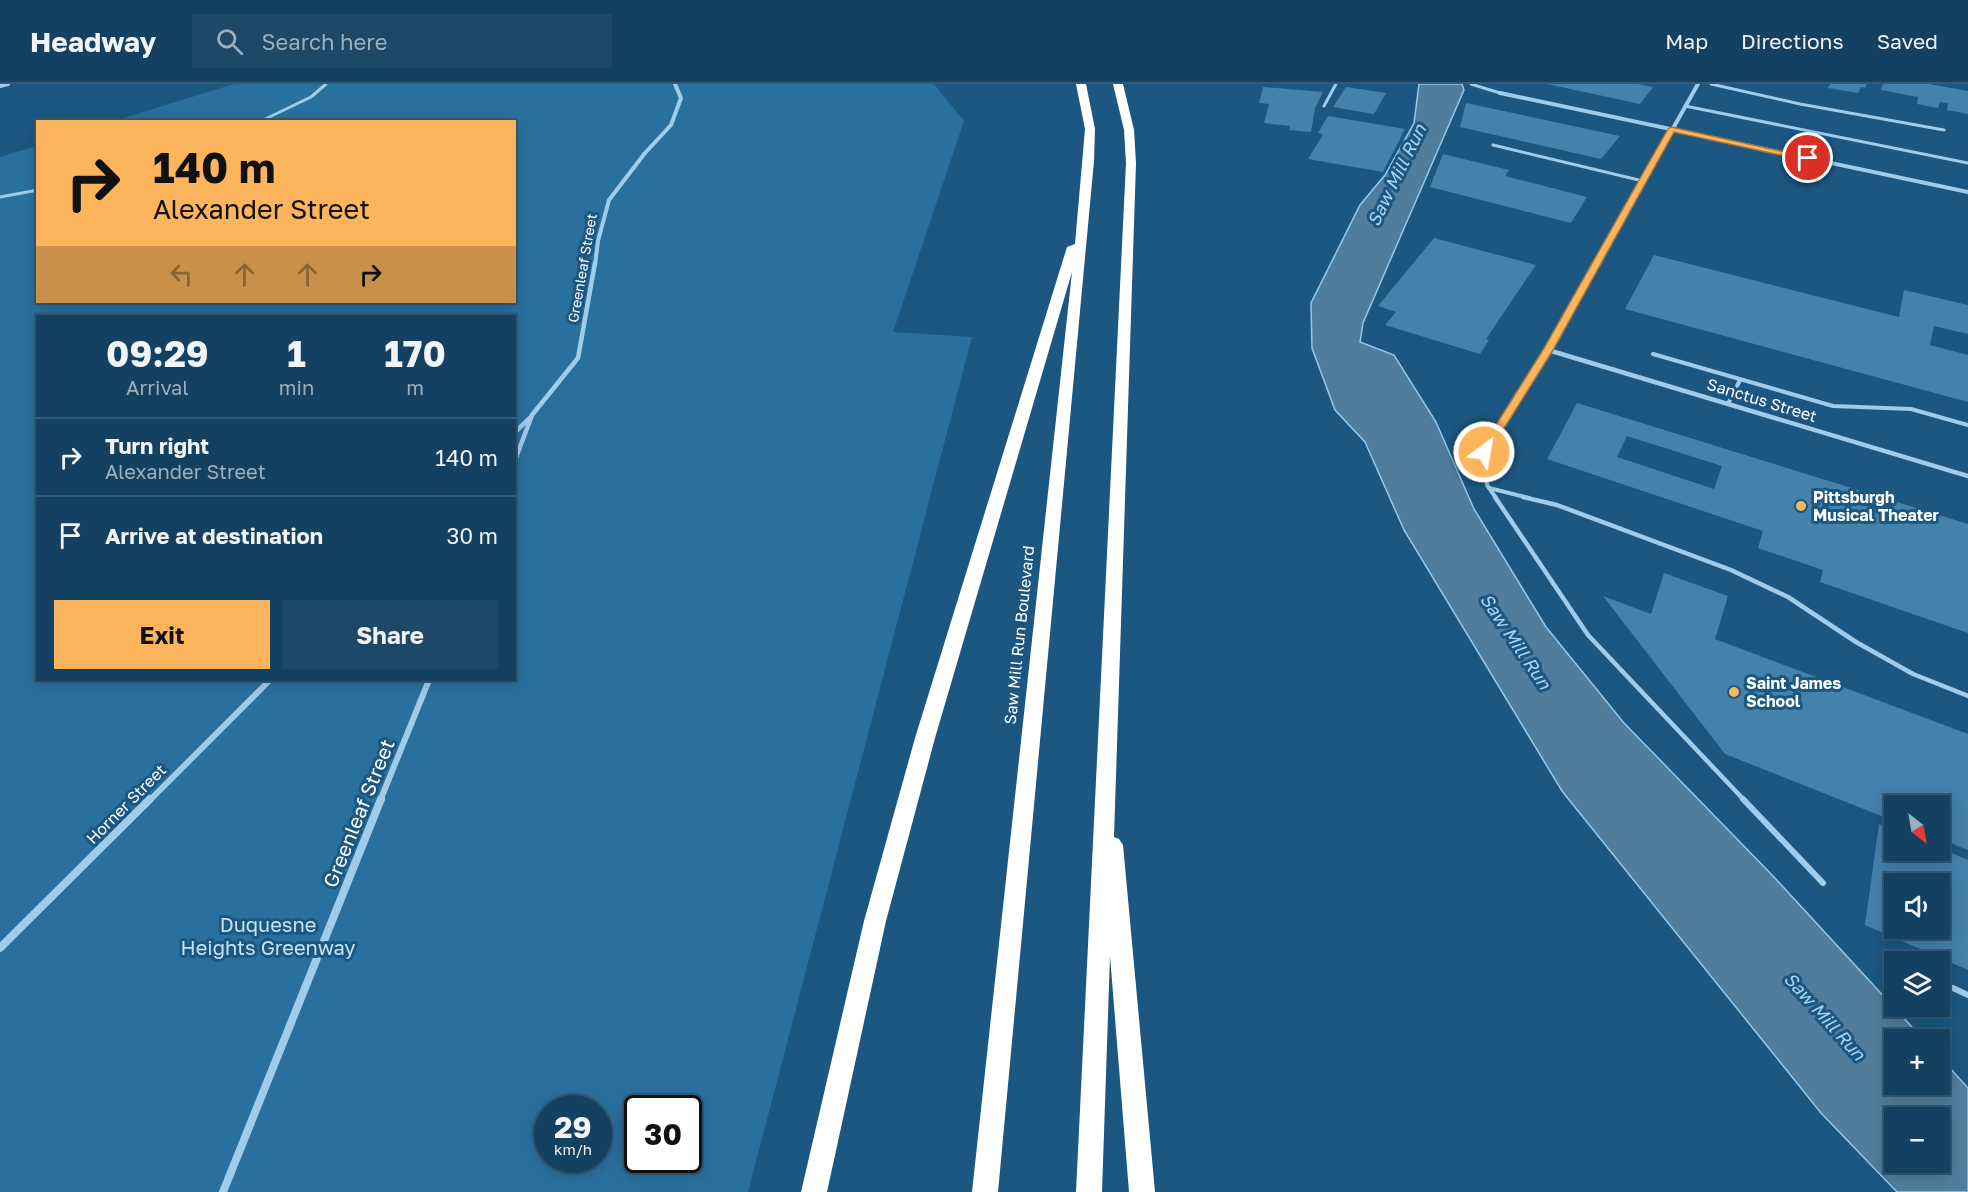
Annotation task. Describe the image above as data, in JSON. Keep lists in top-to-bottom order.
{
  "streets": {
    "highway": ["Saw Mill Run Boulevard"],
    "street": ["Greenleaf Street", "Sanctus Street", "Horner Street"]
  },
  "water": ["Saw Mill Run"],
  "parks": ["Duquesne Heights Greenway"],
  "places": ["Pittsburgh Musical Theater", "Saint James School"],
  "north": "bottom right",
  "page": {
    "header": "Headway",
    "search": "Search here",
    "nav": ["Map", "Directions", "Saved"],
    "turn": ["140 m", "Alexander Street"],
    "eta": [
      "09:29",
      "Arrival",
      "1",
      "min",
      "170",
      "m"
    ],
    "list": [
      {
        "name": "Turn right",
        "note": "Alexander Street",
        "value": "140 m"
      },
      {
        "name": "Arrive at destination",
        "value": "30 m"
      }
    ],
    "buttons": ["Exit", "Share"],
    "map_buttons": ["+", "−"],
    "speed": "29 km/h",
    "limit": "30"
  }
}
